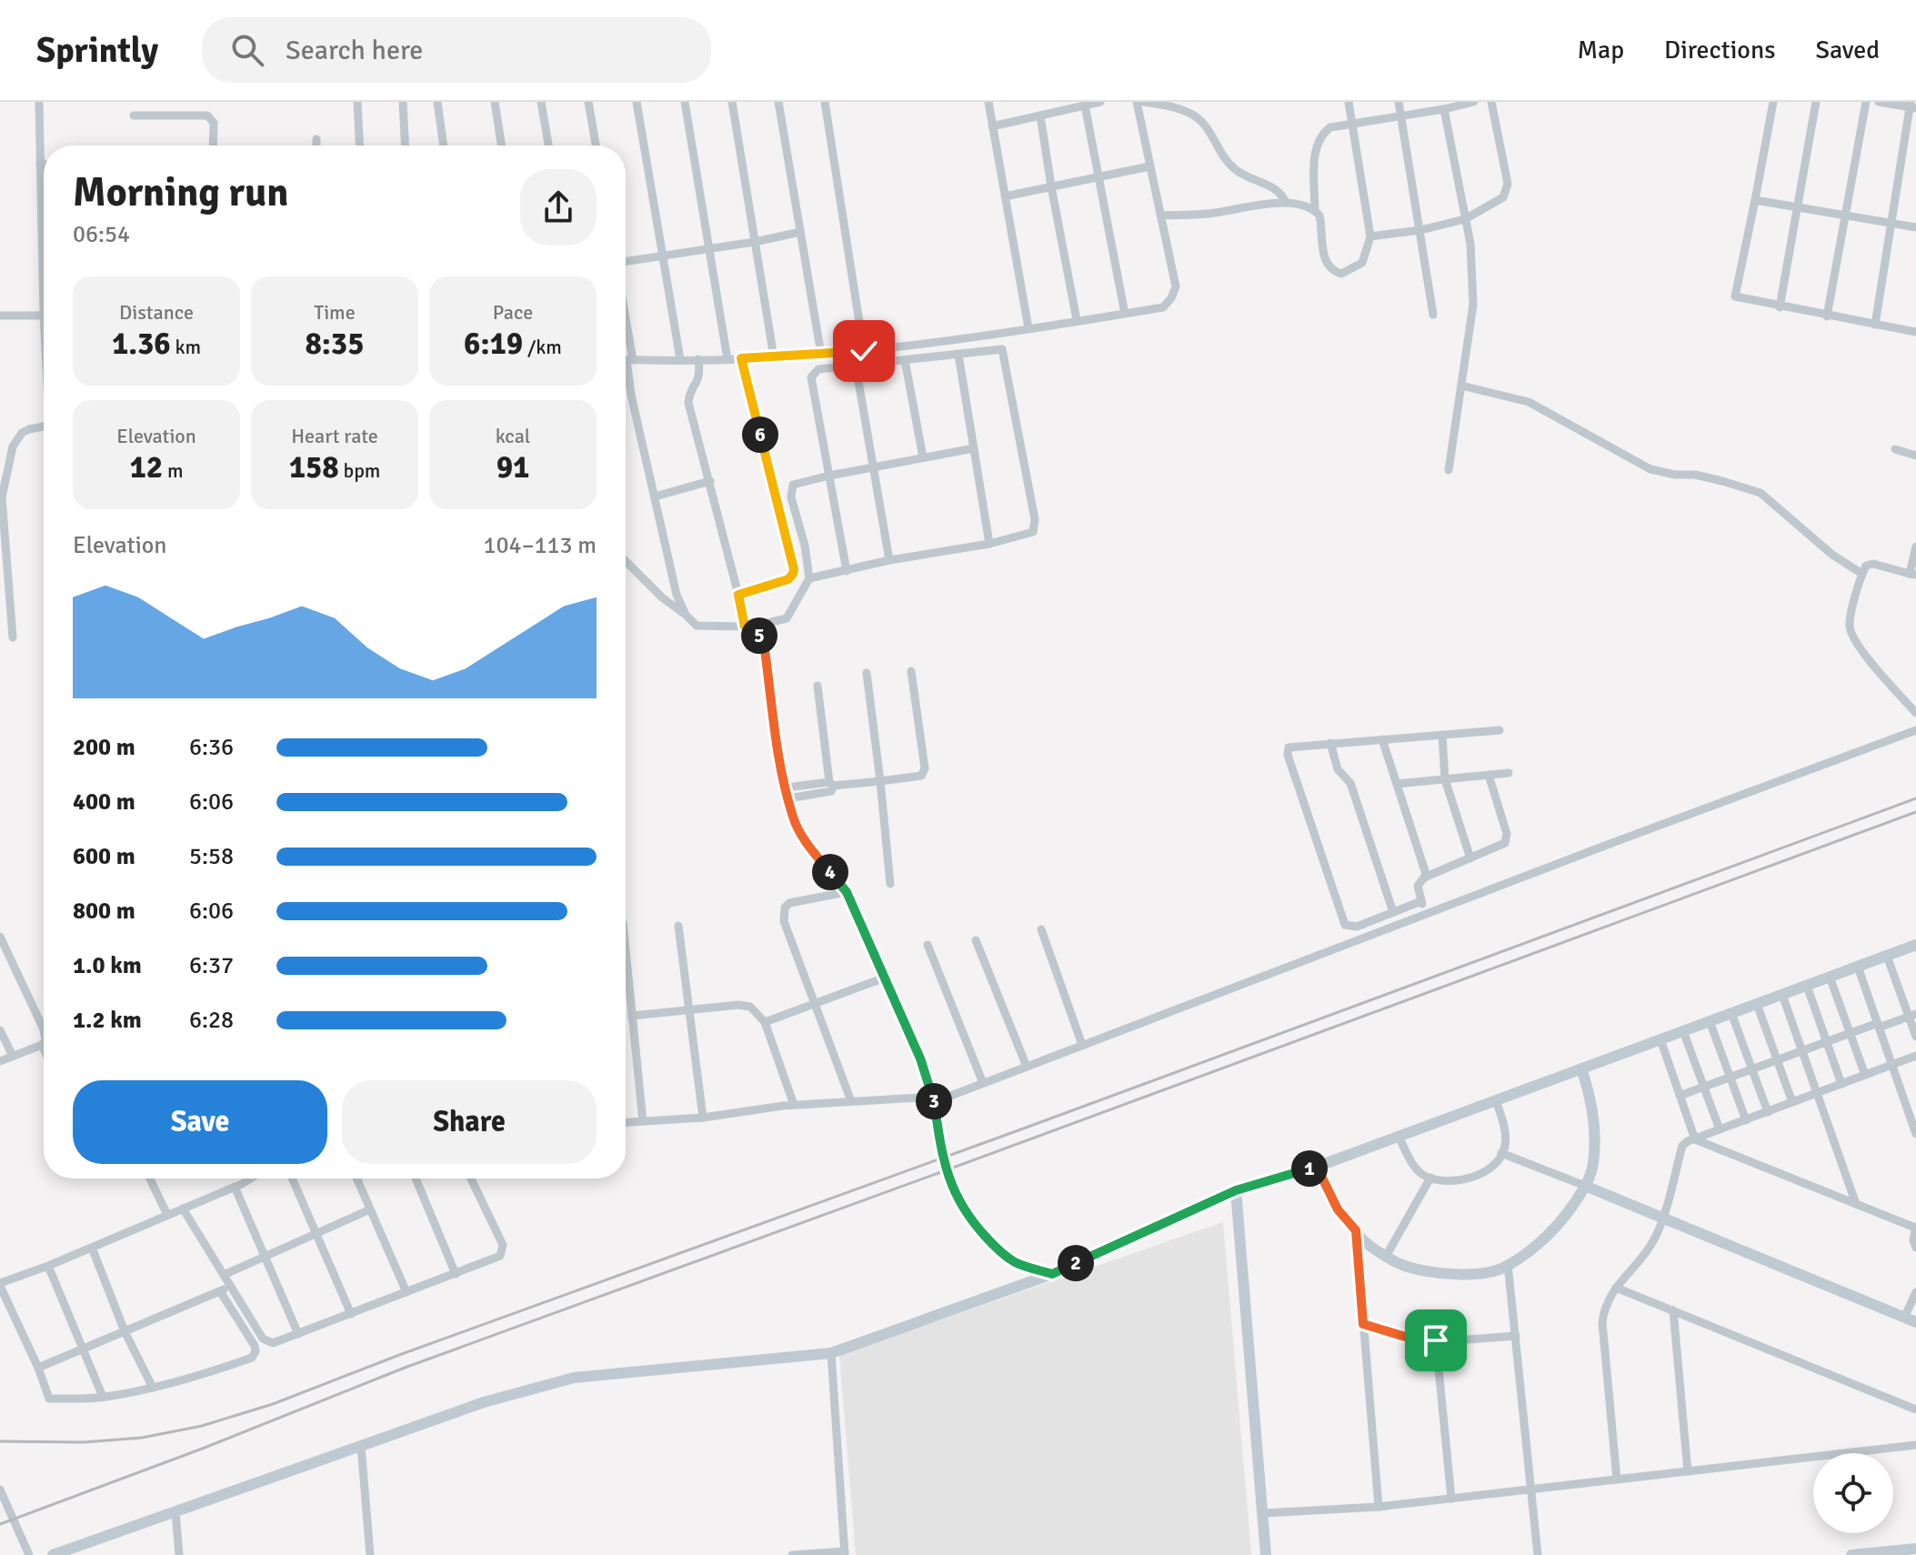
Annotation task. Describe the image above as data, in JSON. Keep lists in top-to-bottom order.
{
  "page": {
    "header": "Sprintly",
    "search": "Search here",
    "nav": ["Map", "Directions", "Saved"],
    "heading": ["Morning run", "06:54"],
    "stats": [
      ["Distance", "1.36 km"],
      ["Time", "8:35"],
      ["Pace", "6:19 /km"],
      ["Elevation", "12 m"],
      ["Heart rate", "158 bpm"],
      ["kcal", "91"]
    ],
    "pins": [
      "6",
      "5",
      "4",
      "3",
      "1",
      "2"
    ],
    "chart": ["Elevation", "104–113 m"],
    "list": [
      {
        "name": "200 m",
        "note": "6:36"
      },
      {
        "name": "400 m",
        "note": "6:06"
      },
      {
        "name": "600 m",
        "note": "5:58"
      },
      {
        "name": "800 m",
        "note": "6:06"
      },
      {
        "name": "1.0 km",
        "note": "6:37"
      },
      {
        "name": "1.2 km",
        "note": "6:28"
      }
    ],
    "buttons": ["Save", "Share"]
  }
}
